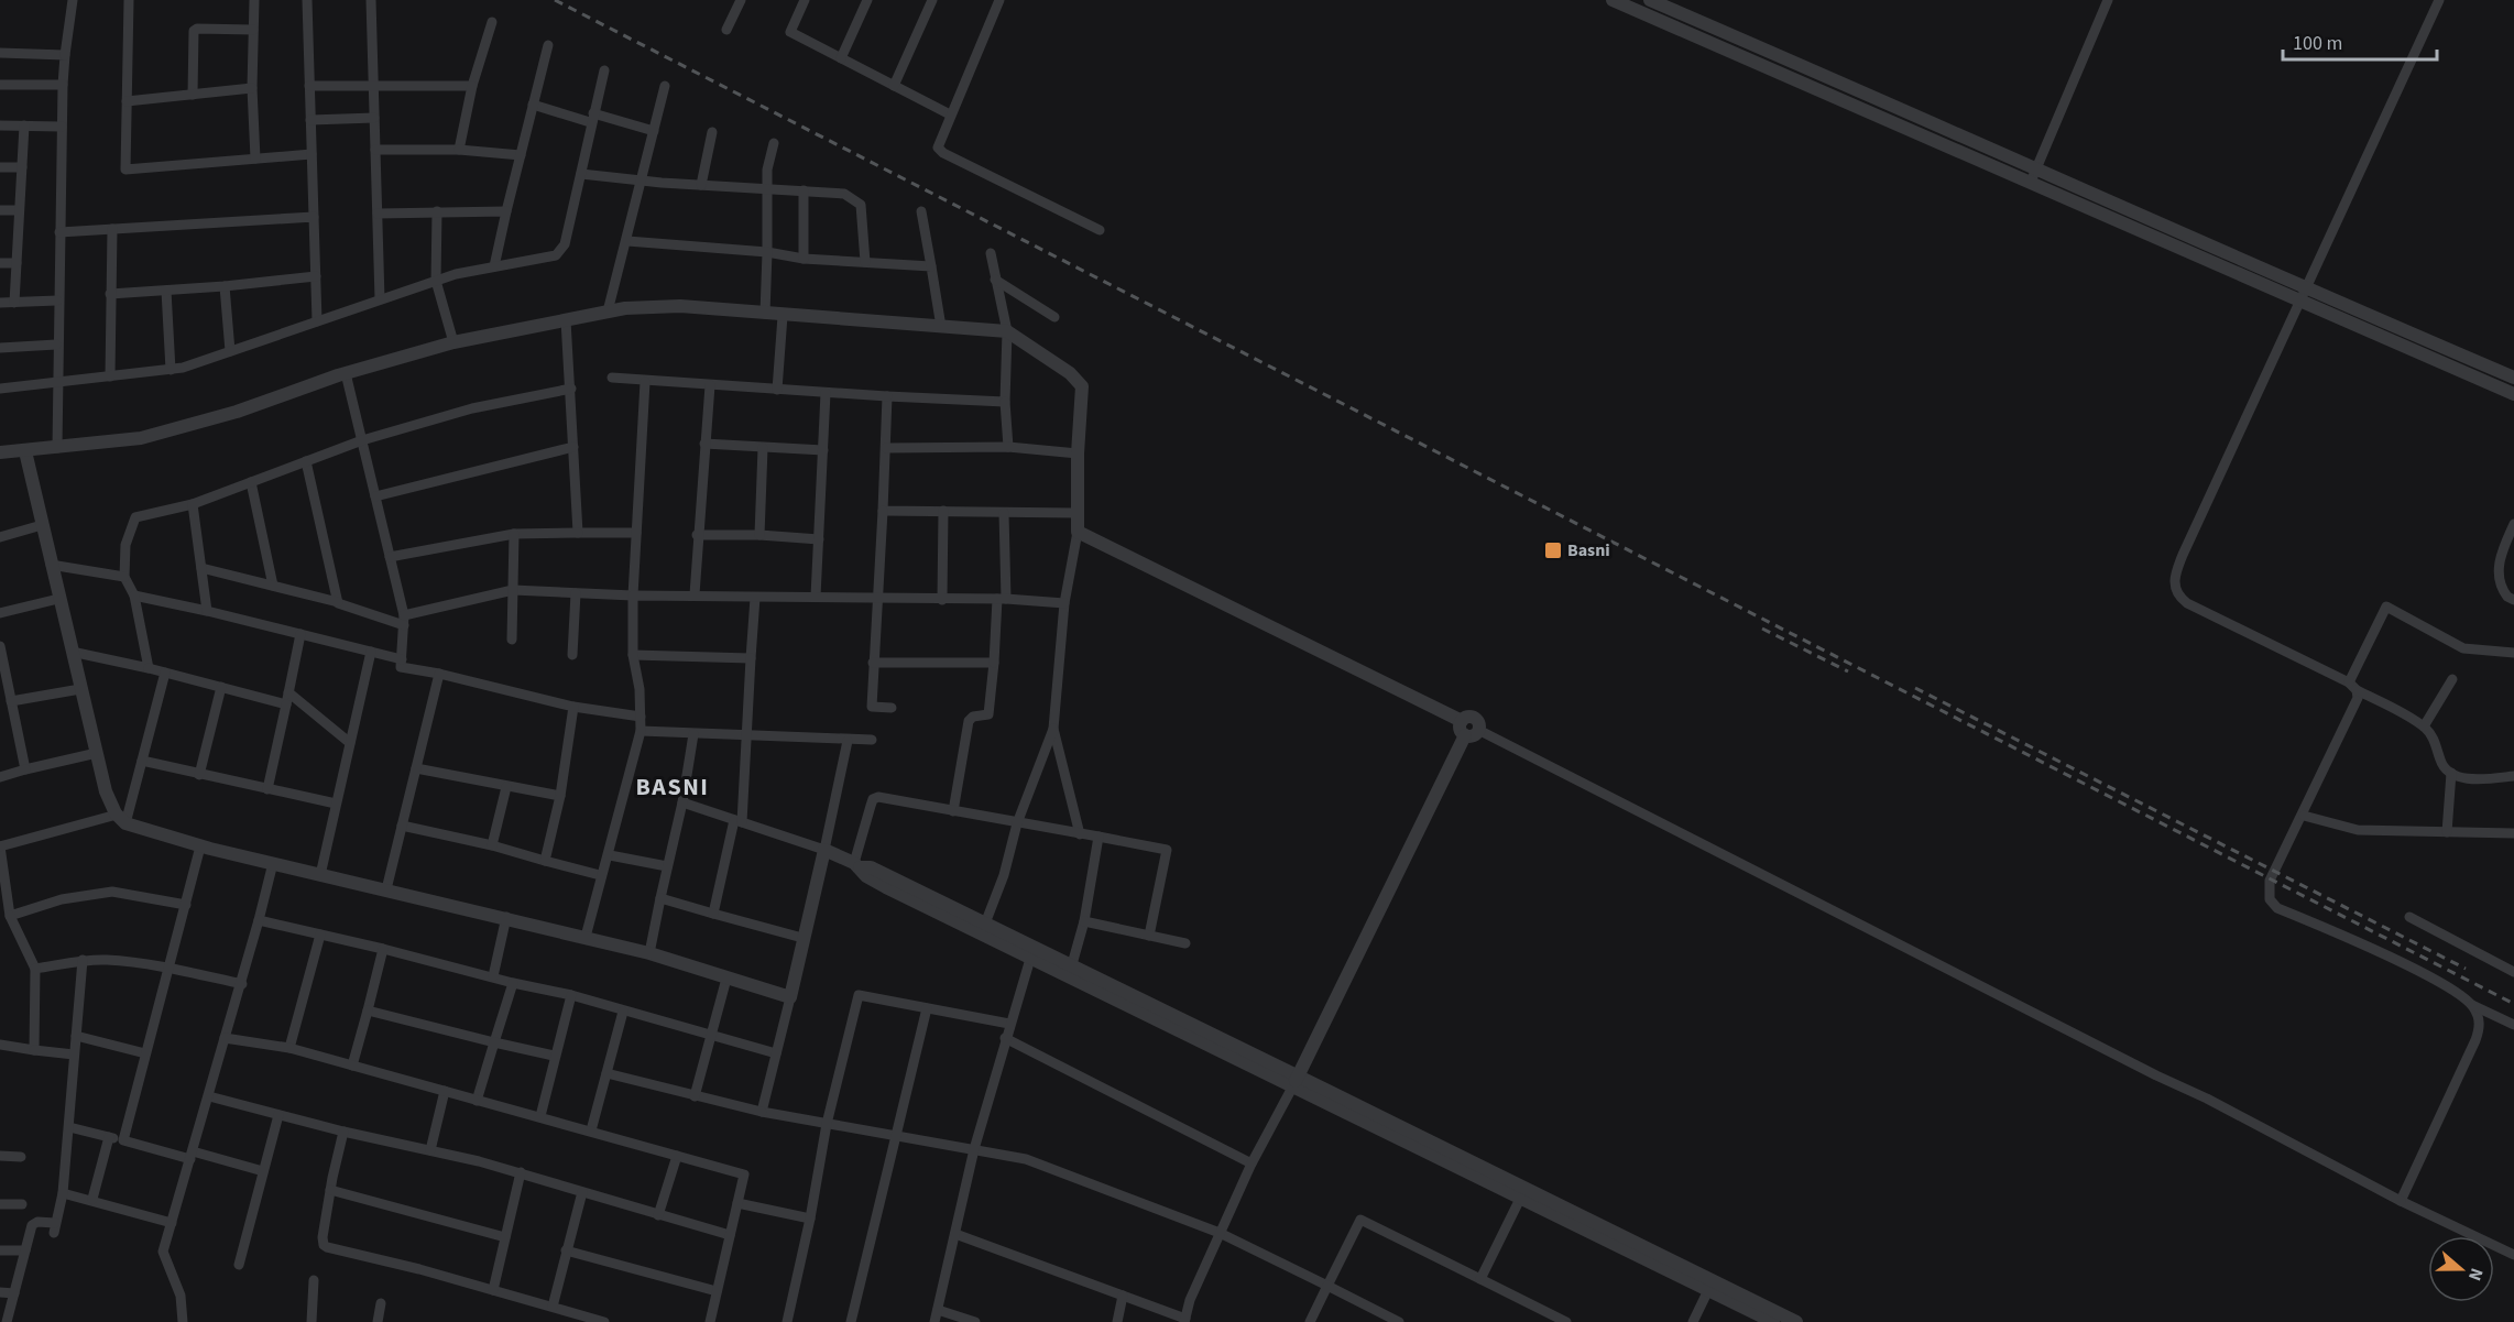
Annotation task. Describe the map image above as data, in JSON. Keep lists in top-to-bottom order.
{
  "districts": ["BASNI"],
  "places": {
    "transit": ["Basni"]
  },
  "scale_bar": "100 m",
  "north": "right"
}
